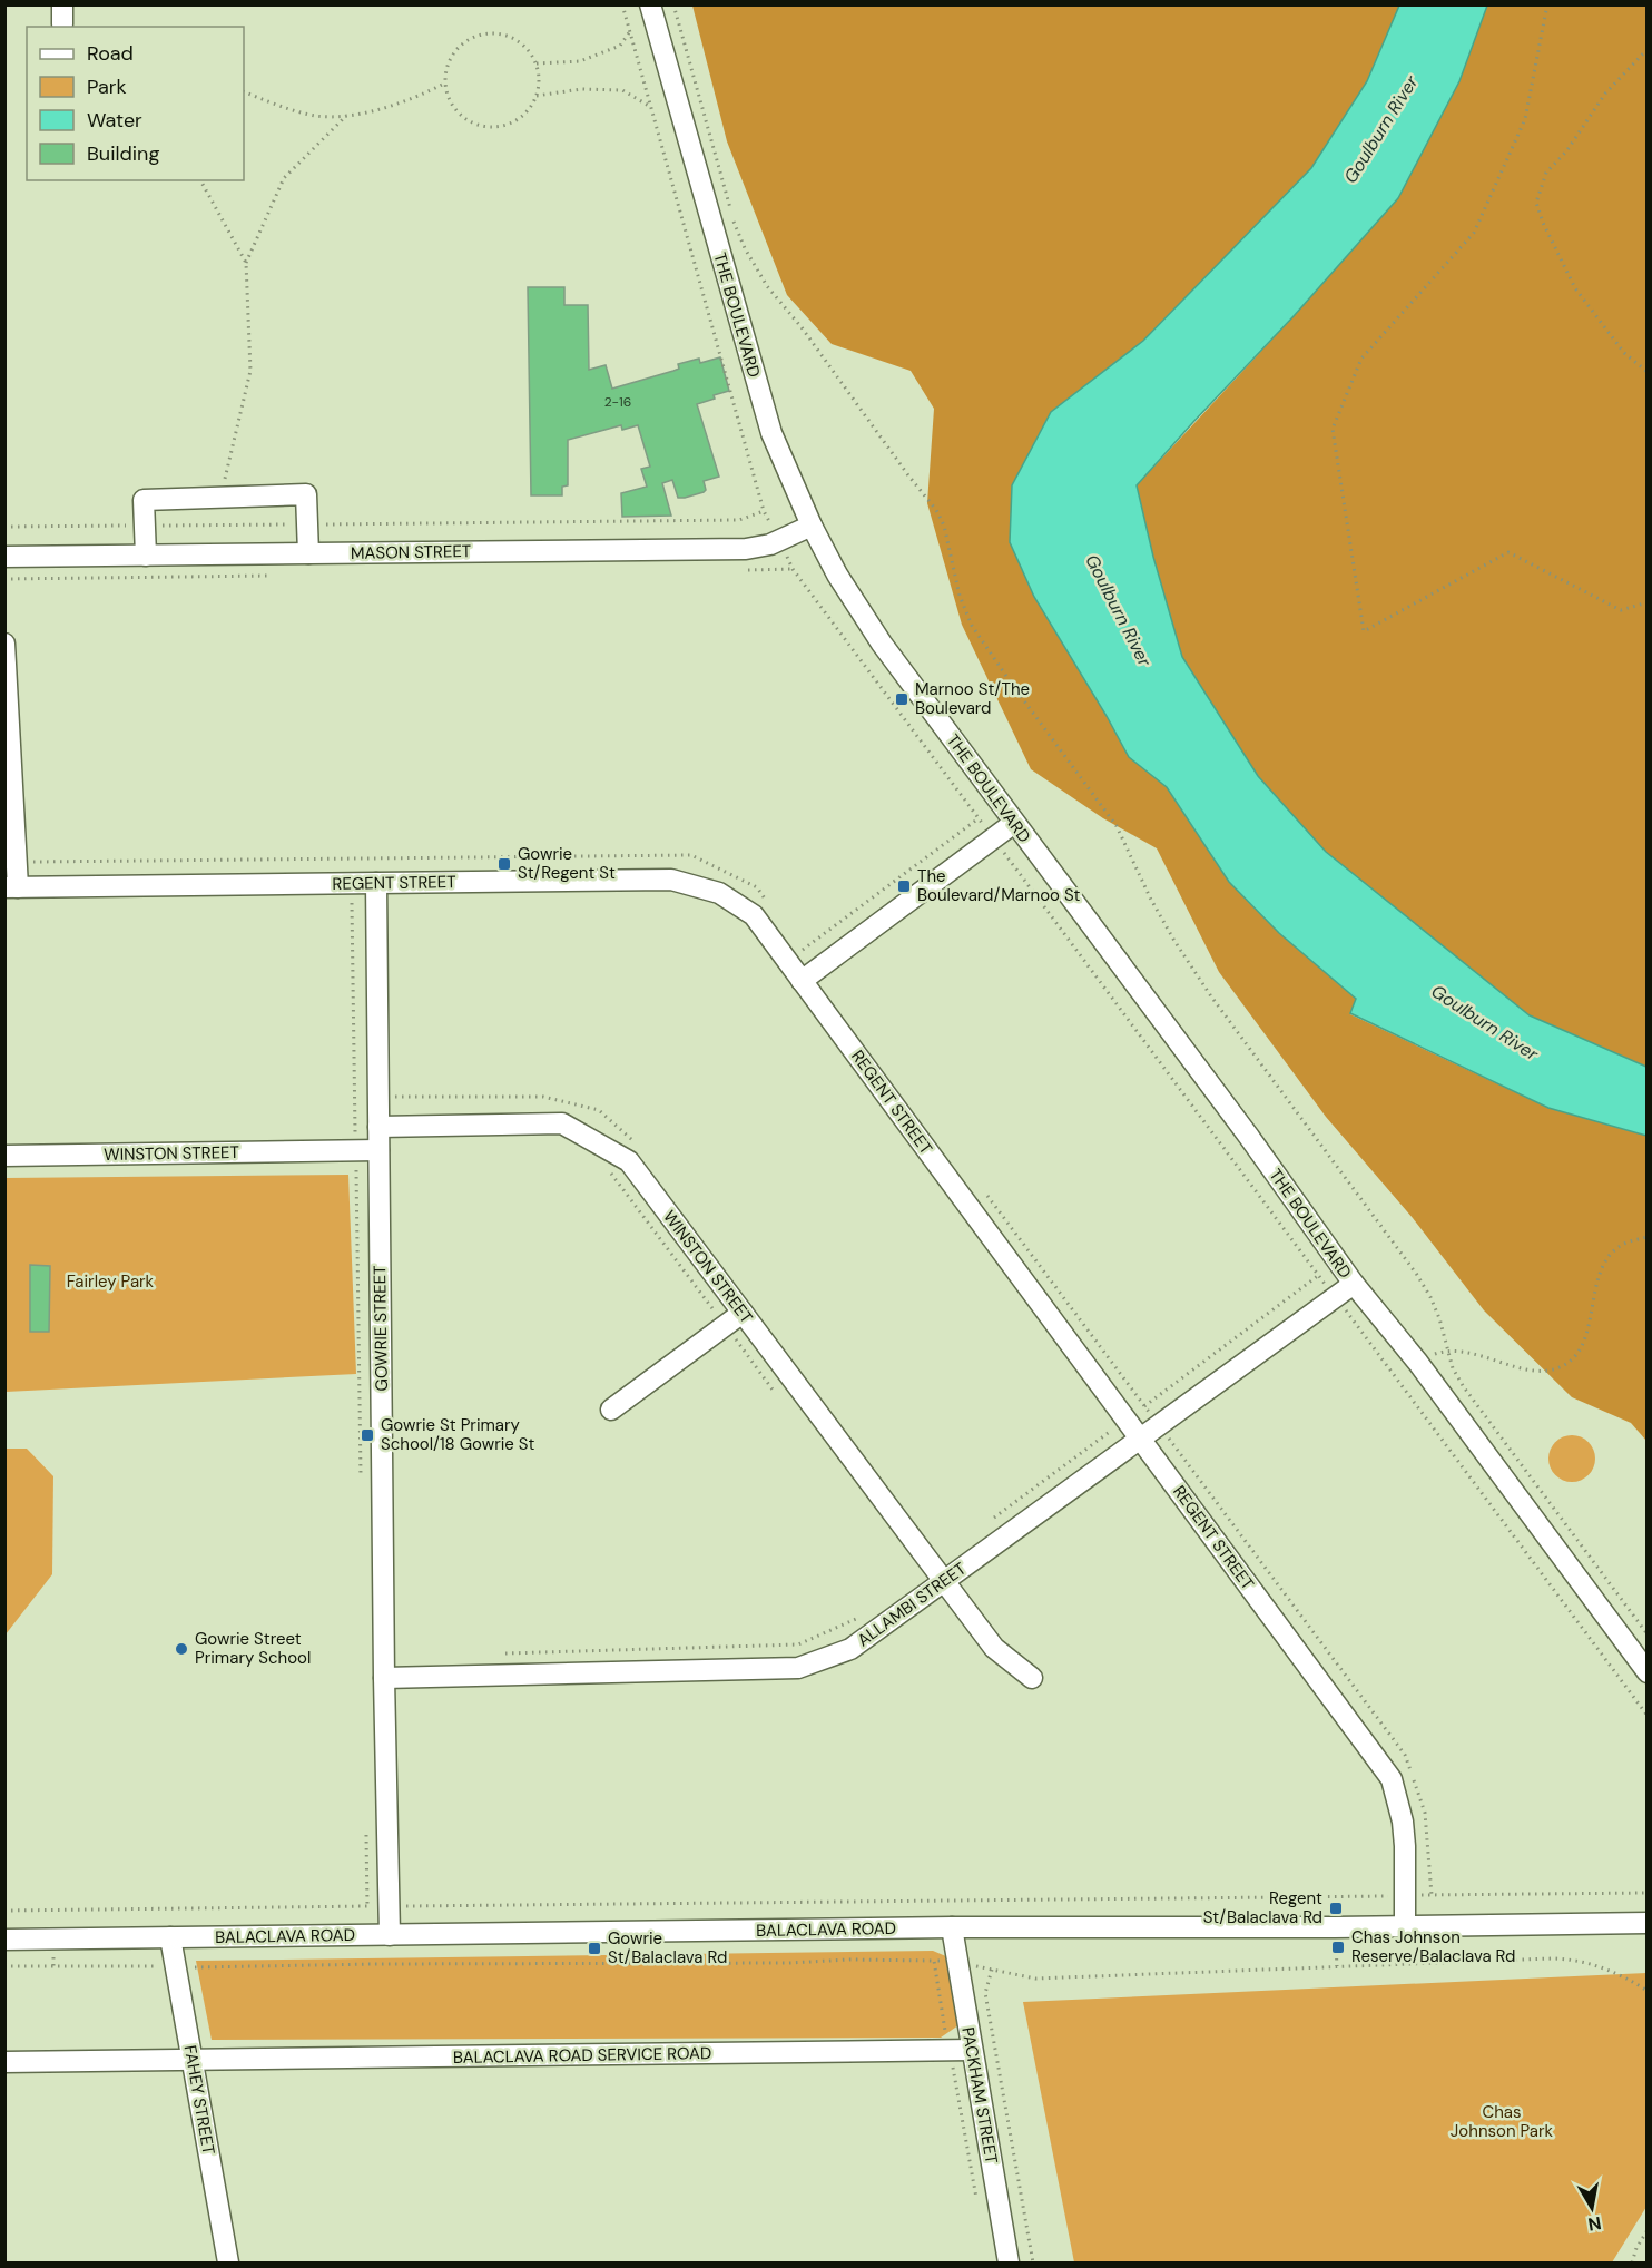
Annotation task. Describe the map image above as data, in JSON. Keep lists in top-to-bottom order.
{
  "streets": {
    "street": [
      "THE BOULEVARD",
      "MASON STREET",
      "REGENT STREET",
      "WINSTON STREET",
      "GOWRIE STREET",
      "ALLAMBI STREET",
      "BALACLAVA ROAD",
      "BALACLAVA ROAD SERVICE ROAD",
      "PACKHAM STREET",
      "FAHEY STREET"
    ]
  },
  "crossings": [
    ["THE BOULEVARD", "MASON STREET"],
    ["THE BOULEVARD", "ALLAMBI STREET"],
    ["REGENT STREET", "GOWRIE STREET"],
    ["REGENT STREET", "ALLAMBI STREET"],
    ["REGENT STREET", "BALACLAVA ROAD"],
    ["WINSTON STREET", "GOWRIE STREET"],
    ["WINSTON STREET", "ALLAMBI STREET"],
    ["GOWRIE STREET", "ALLAMBI STREET"],
    ["GOWRIE STREET", "BALACLAVA ROAD"],
    ["BALACLAVA ROAD", "PACKHAM STREET"],
    ["BALACLAVA ROAD", "FAHEY STREET"],
    ["BALACLAVA ROAD SERVICE ROAD", "PACKHAM STREET"],
    ["BALACLAVA ROAD SERVICE ROAD", "FAHEY STREET"]
  ],
  "water": ["Goulburn River"],
  "parks": ["Fairley Park", "Chas Johnson Park"],
  "places": {
    "transit": [
      "Marnoo St/The Boulevard",
      "Gowrie St/Regent St",
      "The Boulevard/Marnoo St",
      "Gowrie St Primary School/18 Gowrie St",
      "Regent St/Balaclava Rd",
      "Chas Johnson Reserve/Balaclava Rd",
      "Gowrie St/Balaclava Rd"
    ],
    "other": ["Gowrie Street Primary School"]
  },
  "house_numbers": ["2-16"],
  "legend": [
    "Road",
    "Park",
    "Water",
    "Building"
  ],
  "north": "bottom"
}
